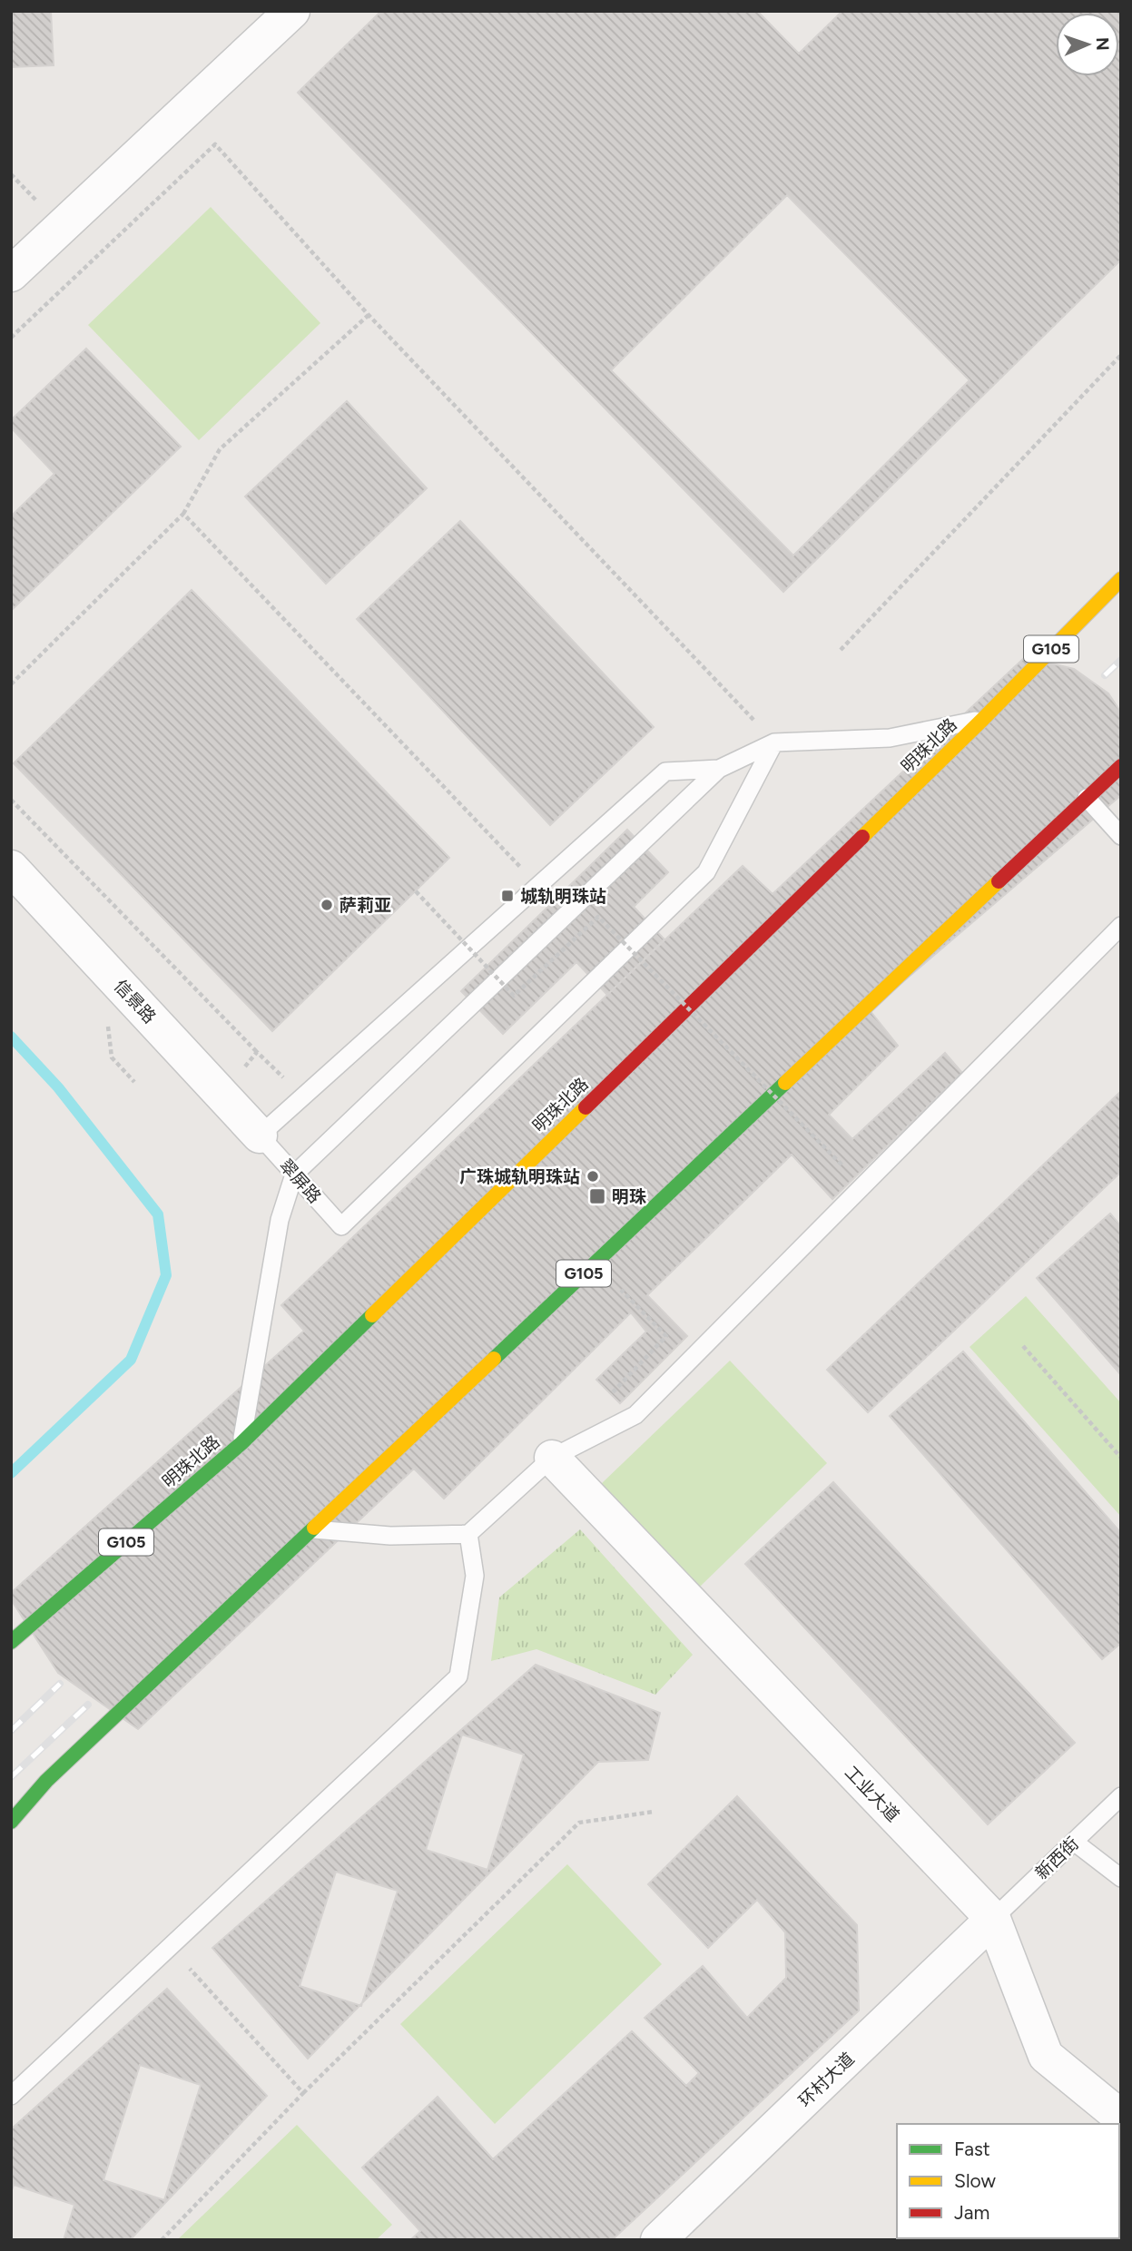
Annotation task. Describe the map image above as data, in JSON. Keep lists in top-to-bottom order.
{
  "streets": {
    "highway": ["G105", "明珠北路"],
    "street": ["信景路", "工业大道", "环村大道"],
    "lane": ["翠屏路", "新西街"]
  },
  "crossings": [
    ["信景路", "翠屏路"],
    ["工业大道", "新西街"],
    ["工业大道", "环村大道"],
    ["新西街", "环村大道"]
  ],
  "places": {
    "transit": ["城轨明珠站", "明珠"],
    "other": ["萨莉亚", "广珠城轨明珠站"]
  },
  "legend": ["Fast", "Slow", "Jam"],
  "north": "right"
}
